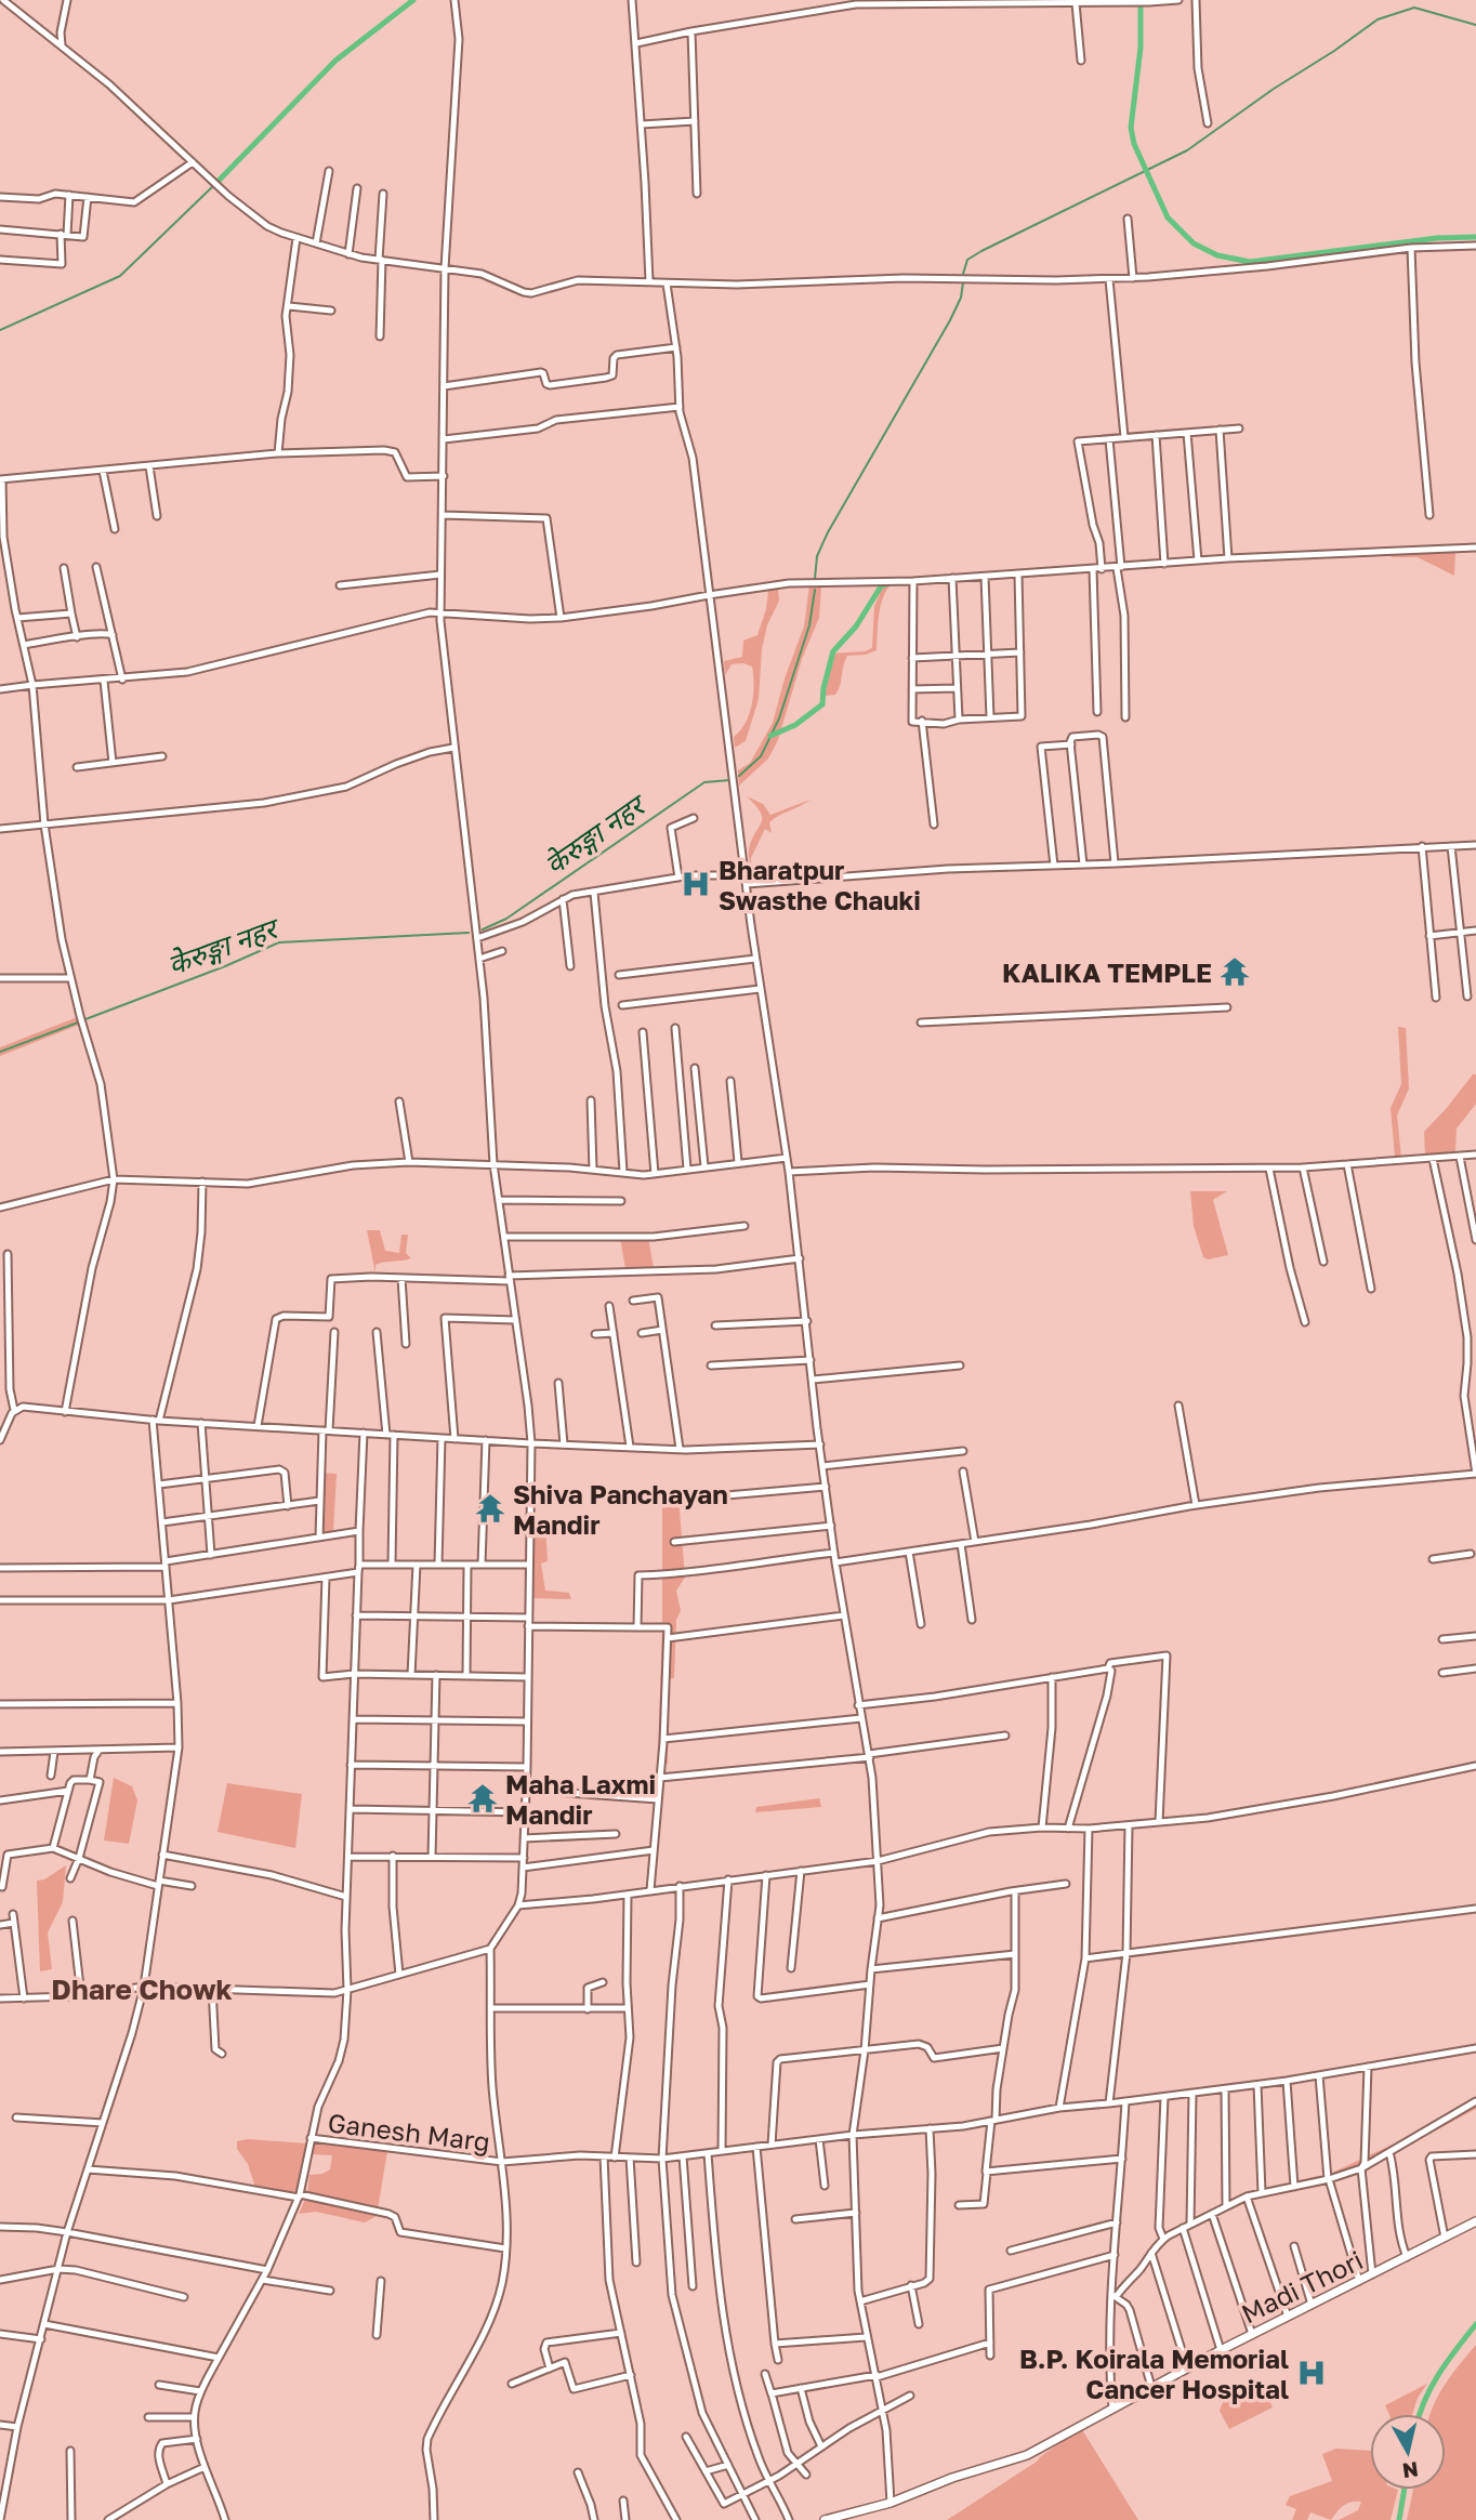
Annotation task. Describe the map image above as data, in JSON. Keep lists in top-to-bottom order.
{
  "streets": {
    "main road": ["Madi Thori"],
    "street": ["Ganesh Marg"]
  },
  "districts": ["Dhare Chowk"],
  "water": ["केरुङ्गा नहर", "केेरुङ्गा नहर"],
  "places": {
    "hospital": ["Bharatpur Swasthe Chauki", "B.P. Koirala Memorial Cancer Hospital"],
    "temple": ["KALIKA TEMPLE", "Shiva Panchayan Mandir", "Maha Laxmi Mandir"]
  },
  "north": "bottom"
}
